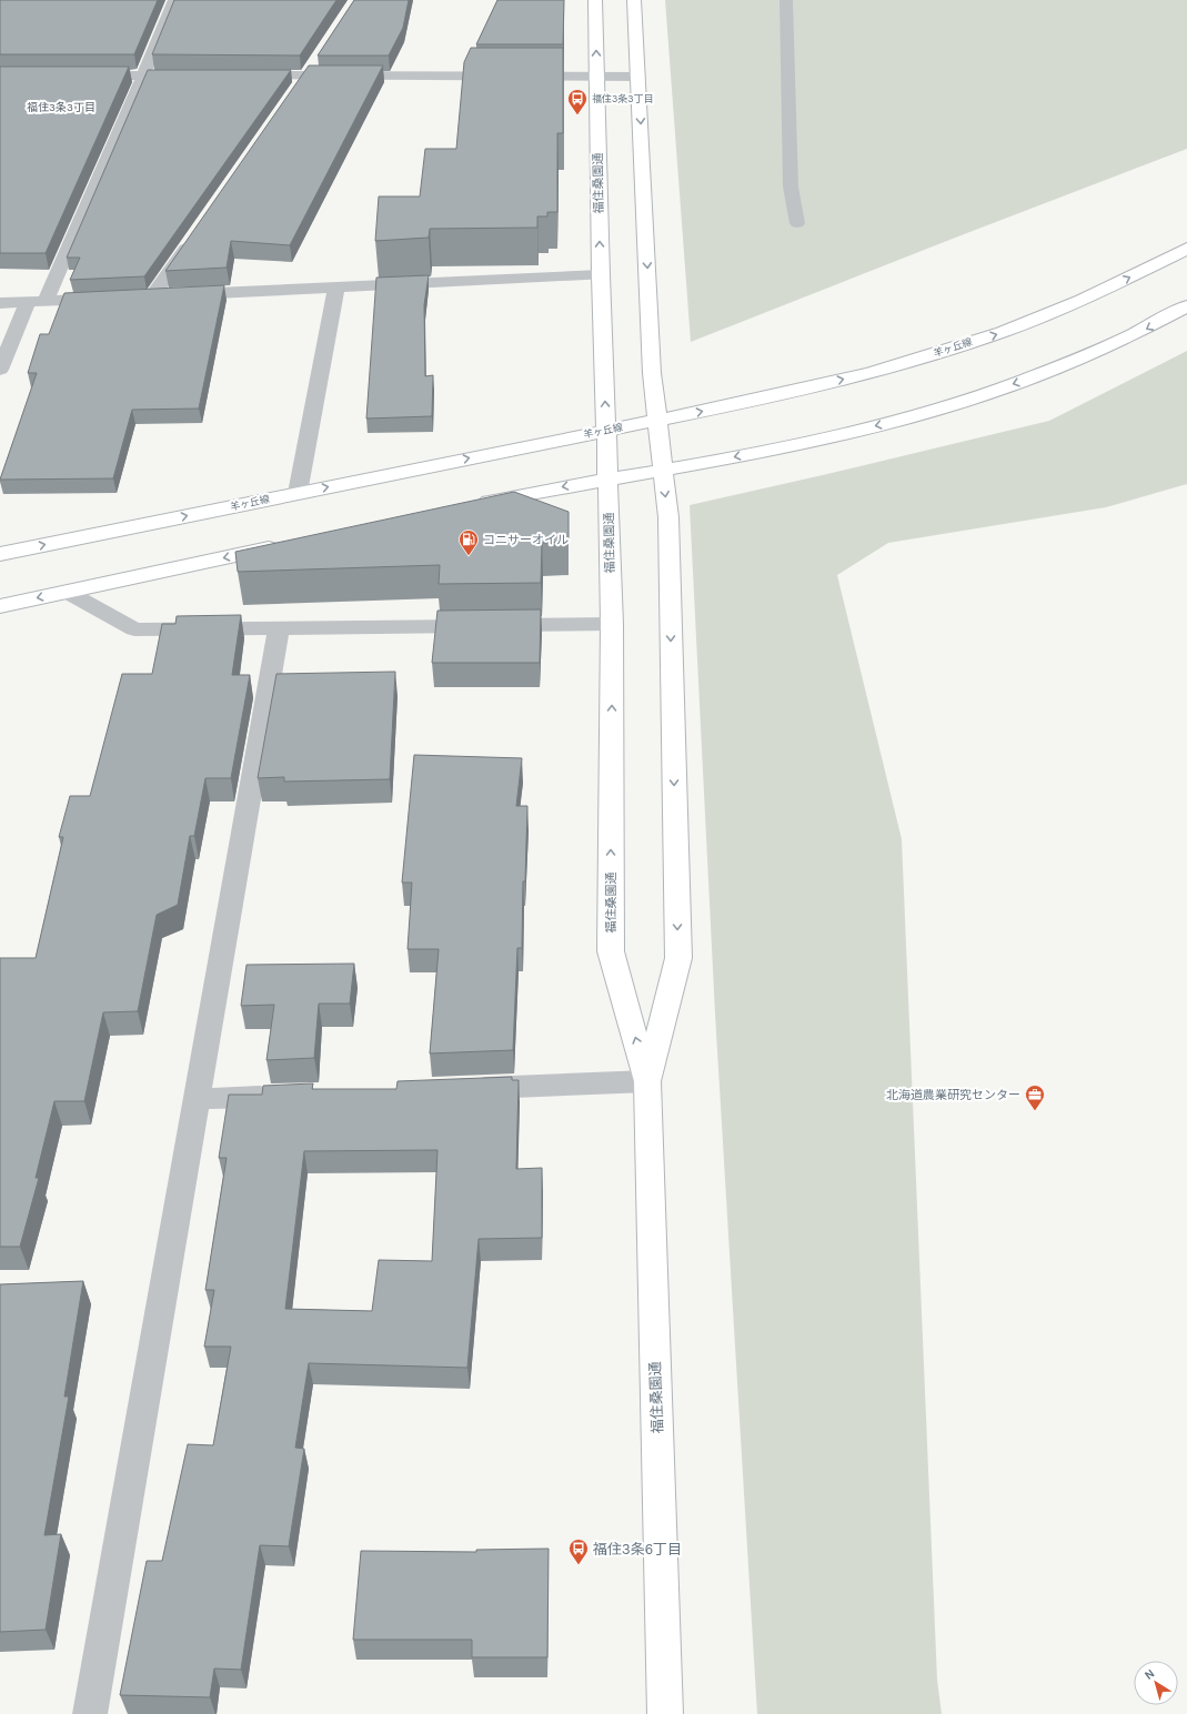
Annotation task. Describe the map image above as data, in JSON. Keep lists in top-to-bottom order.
{
  "streets": {
    "main road": ["福住桑園通", "羊ヶ丘線"]
  },
  "crossings": [
    ["福住桑園通", "羊ヶ丘線"]
  ],
  "districts": ["福住3条3丁目"],
  "places": {
    "bus stop": ["福住3条3丁目", "福住3条6丁目"],
    "fuel station": ["コニサーオイル"],
    "office": ["北海道農業研究センター"]
  },
  "north": "top left"
}
